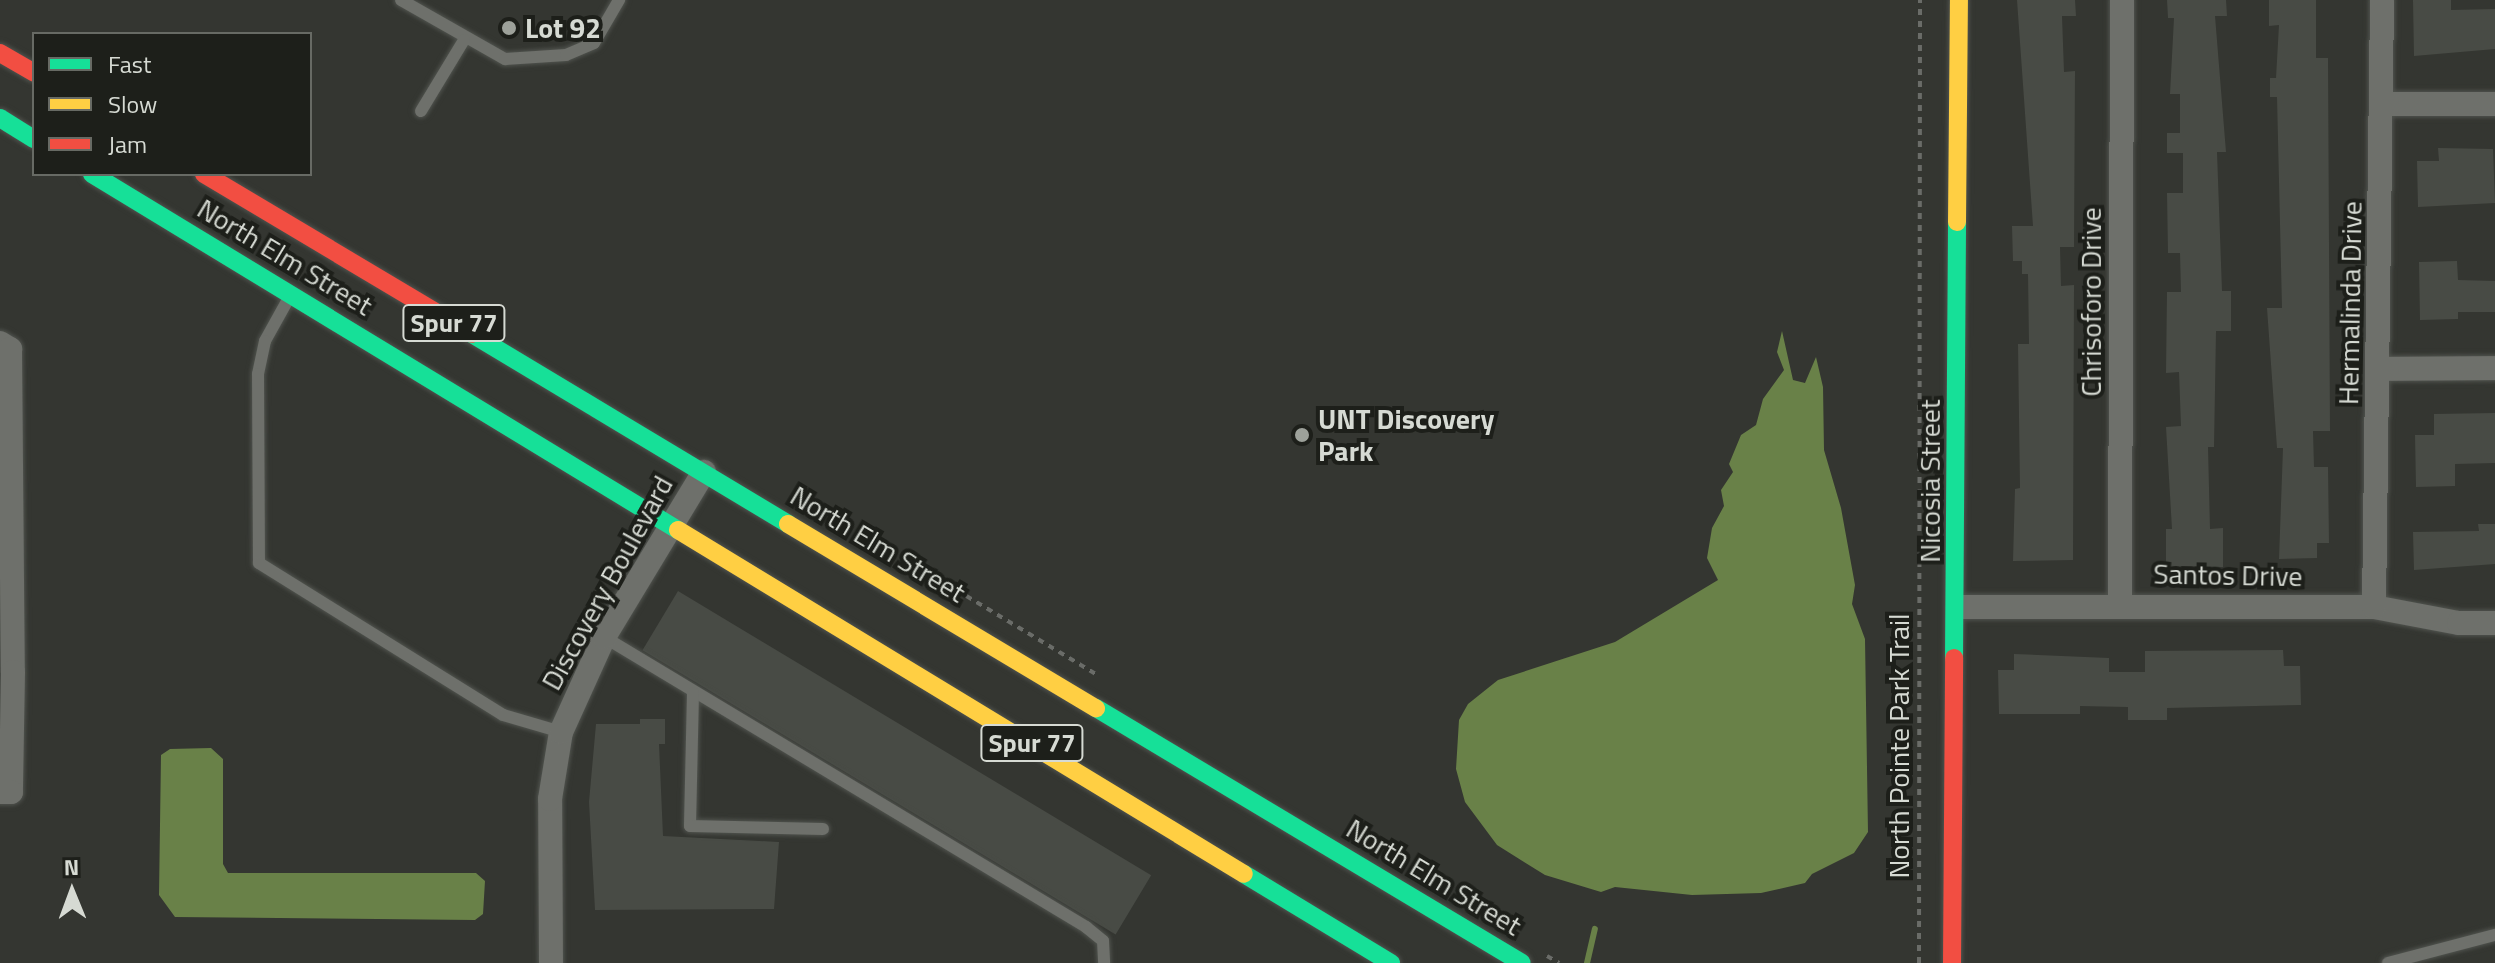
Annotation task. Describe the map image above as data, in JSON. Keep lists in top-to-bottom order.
{
  "streets": {
    "main road": ["North Elm Street", "Spur 77", "Nicosia Street"],
    "street": [
      "Chrisoforo Drive",
      "Hermalinda Drive",
      "Santos Drive",
      "Discovery Boulevard"
    ],
    "path": ["North Pointe Park Trail"]
  },
  "crossings": [
    ["North Elm Street", "Discovery Boulevard"],
    ["Chrisoforo Drive", "Santos Drive"],
    ["Hermalinda Drive", "Santos Drive"],
    ["Nicosia Street", "Santos Drive"]
  ],
  "places": ["Lot 92", "UNT Discovery Park"],
  "legend": ["Fast", "Slow", "Jam"],
  "north": "top"
}
